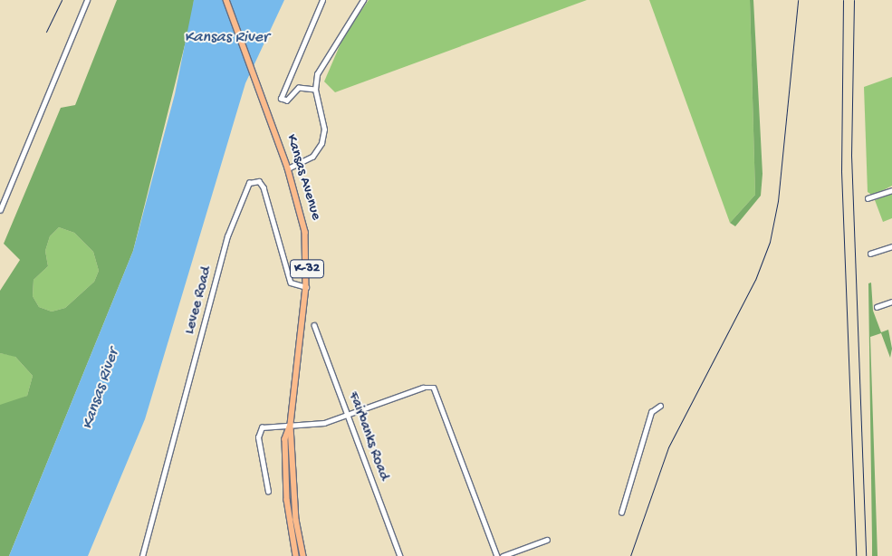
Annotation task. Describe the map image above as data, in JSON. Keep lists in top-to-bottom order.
{
  "streets": {
    "main road": ["Kansas Avenue", "K-32"],
    "street": ["Levee Road", "Fairbanks Road"]
  },
  "crossings": [
    ["Kansas Avenue", "Levee Road"]
  ],
  "water": ["Kansas River"]
}
